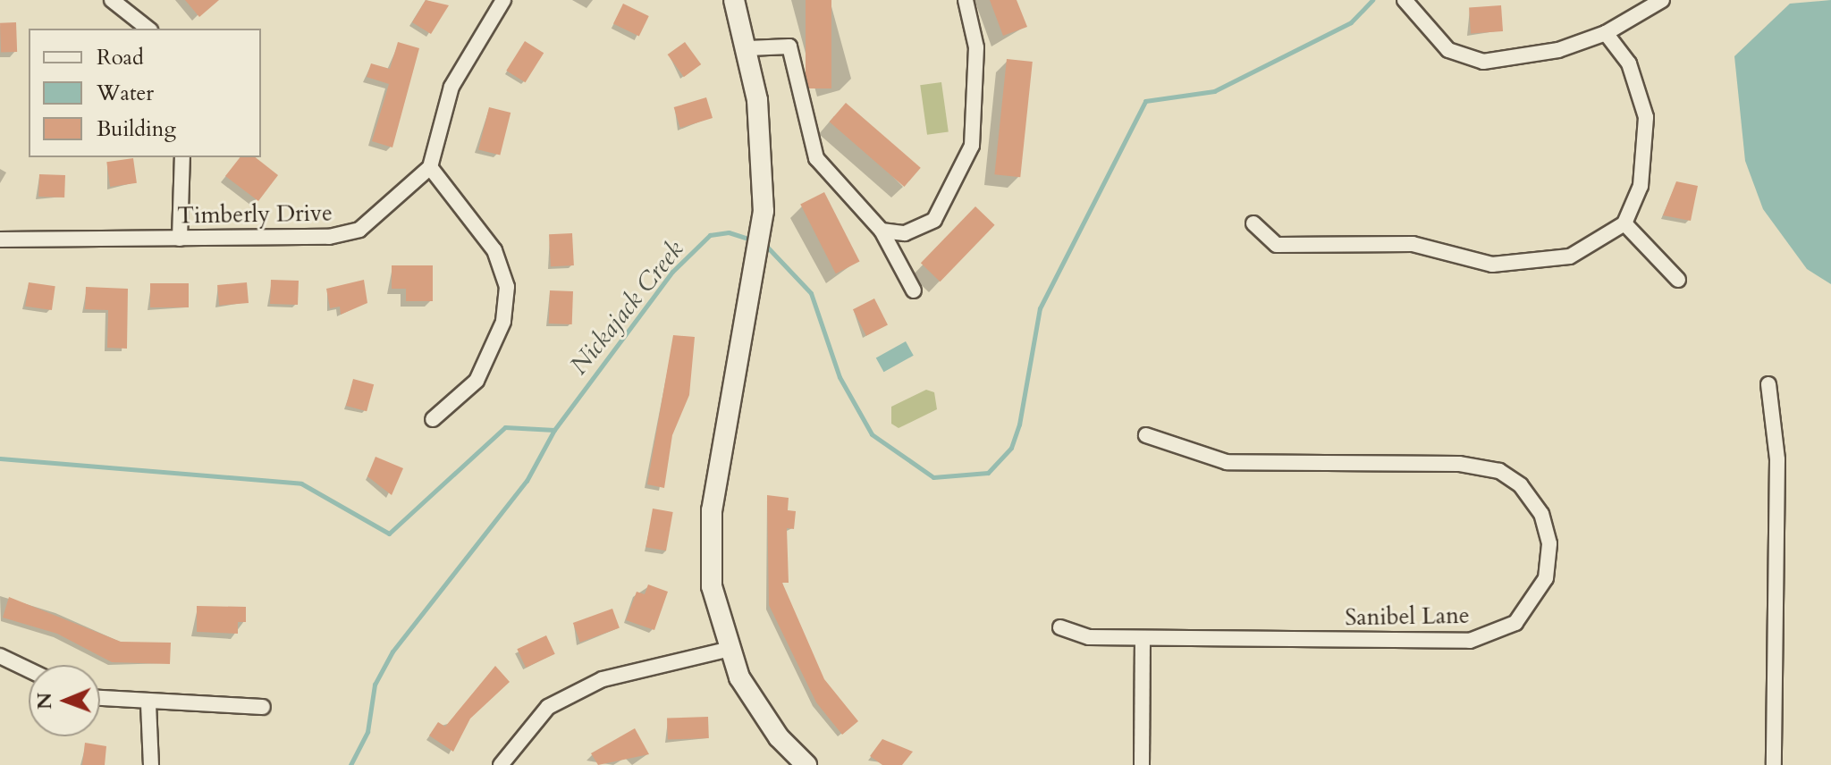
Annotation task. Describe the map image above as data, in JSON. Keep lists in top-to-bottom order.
{
  "streets": {
    "street": ["Timberly Drive", "Sanibel Lane"]
  },
  "water": ["Nickajack Creek"],
  "legend": ["Road", "Water", "Building"],
  "north": "left"
}
